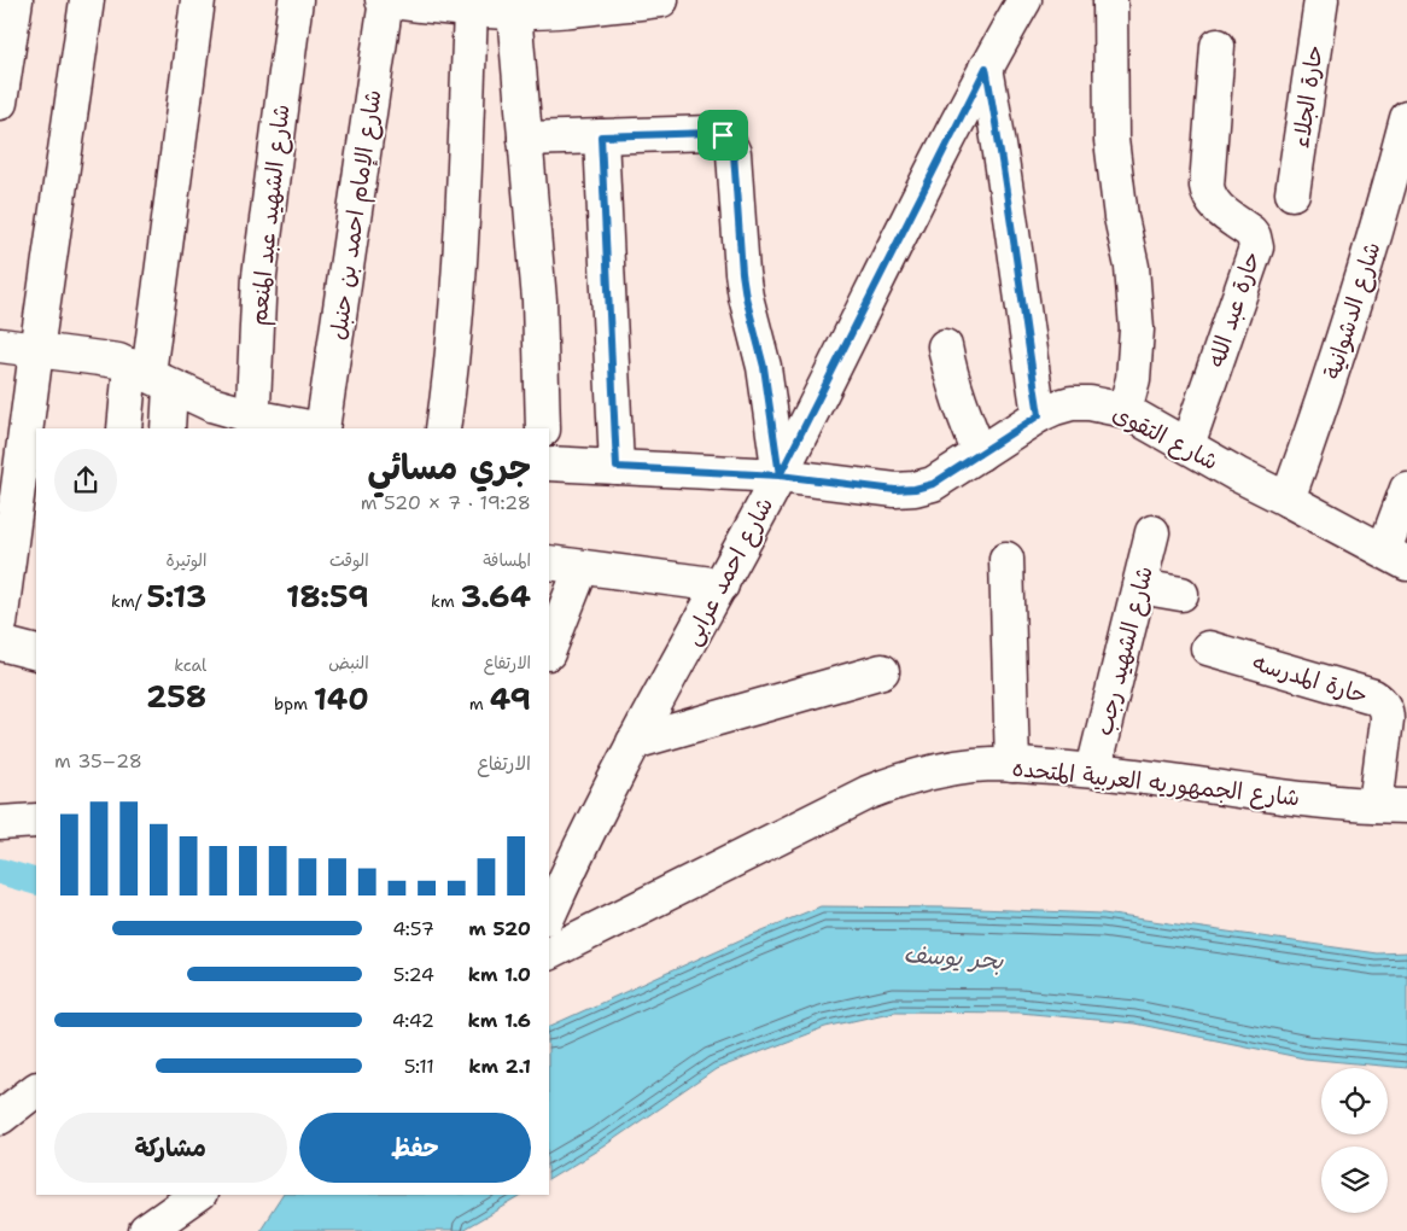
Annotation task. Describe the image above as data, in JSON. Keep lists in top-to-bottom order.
{
  "streets": {
    "street": [
      "حارة الجلاء",
      "شارع الشهيد عبد المنعم",
      "شارع الإمام احمد بن حنبل",
      "حارة عبد الله",
      "شارع الدشوانية",
      "شارع التقوى",
      "شارع احمد عرابى",
      "شارع الشهيد رجب",
      "حارة المدرسه",
      "شارع الجمهوريه العربية المتحده"
    ]
  },
  "crossings": [
    ["حارة عبد الله", "شارع التقوى"],
    ["شارع الدشوانية", "شارع التقوى"],
    ["شارع التقوى", "شارع احمد عرابى"],
    ["شارع الشهيد رجب", "شارع الجمهوريه العربية المتحده"],
    ["حارة المدرسه", "شارع الجمهوريه العربية المتحده"]
  ],
  "water": ["بحر يوسف"],
  "page": {
    "heading": ["جري مسائي", "19:28 · 7 × 520 m"],
    "stats": [
      ["المسافة", "3.64 km"],
      ["الوقت", "18:59"],
      ["الوتيرة", "5:13 /km"],
      ["الارتفاع", "49 m"],
      ["النبض", "140 bpm"],
      ["kcal", "258"]
    ],
    "chart": ["الارتفاع", "28–35 m"],
    "list": [
      {
        "name": "520 m",
        "note": "4:57"
      },
      {
        "name": "1.0 km",
        "note": "5:24"
      },
      {
        "name": "1.6 km",
        "note": "4:42"
      },
      {
        "name": "2.1 km",
        "note": "5:11"
      }
    ],
    "buttons": ["حفظ", "مشاركة"]
  }
}
